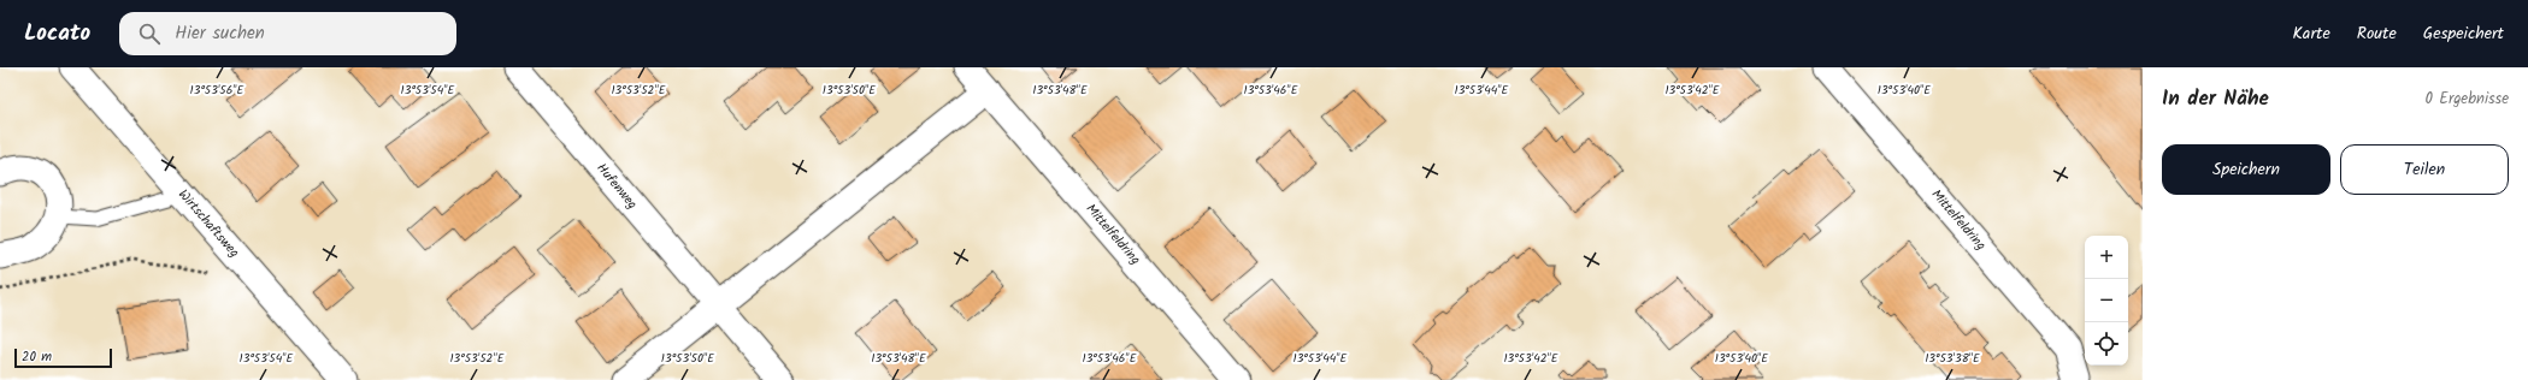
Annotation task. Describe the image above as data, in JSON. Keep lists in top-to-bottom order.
{
  "streets": {
    "street": ["Hufenweg", "Mittelfeldring", "Wirtschaftsweg"]
  },
  "scale_bar": "20 m",
  "page": {
    "header": "Locato",
    "search": "Hier suchen",
    "nav": ["Karte", "Route", "Gespeichert"],
    "heading": ["In der Nähe", "0 Ergebnisse"],
    "buttons": ["Speichern", "Teilen"],
    "map_buttons": ["+", "−"],
    "scale": "20 m"
  },
  "coordinates": [
    "13°53'56\"E",
    "13°53'54\"E",
    "13°53'52\"E",
    "13°53'50\"E",
    "13°53'48\"E",
    "13°53'46\"E",
    "13°53'44\"E",
    "13°53'42\"E",
    "13°53'40\"E",
    "13°53'38\"E"
  ]
}
